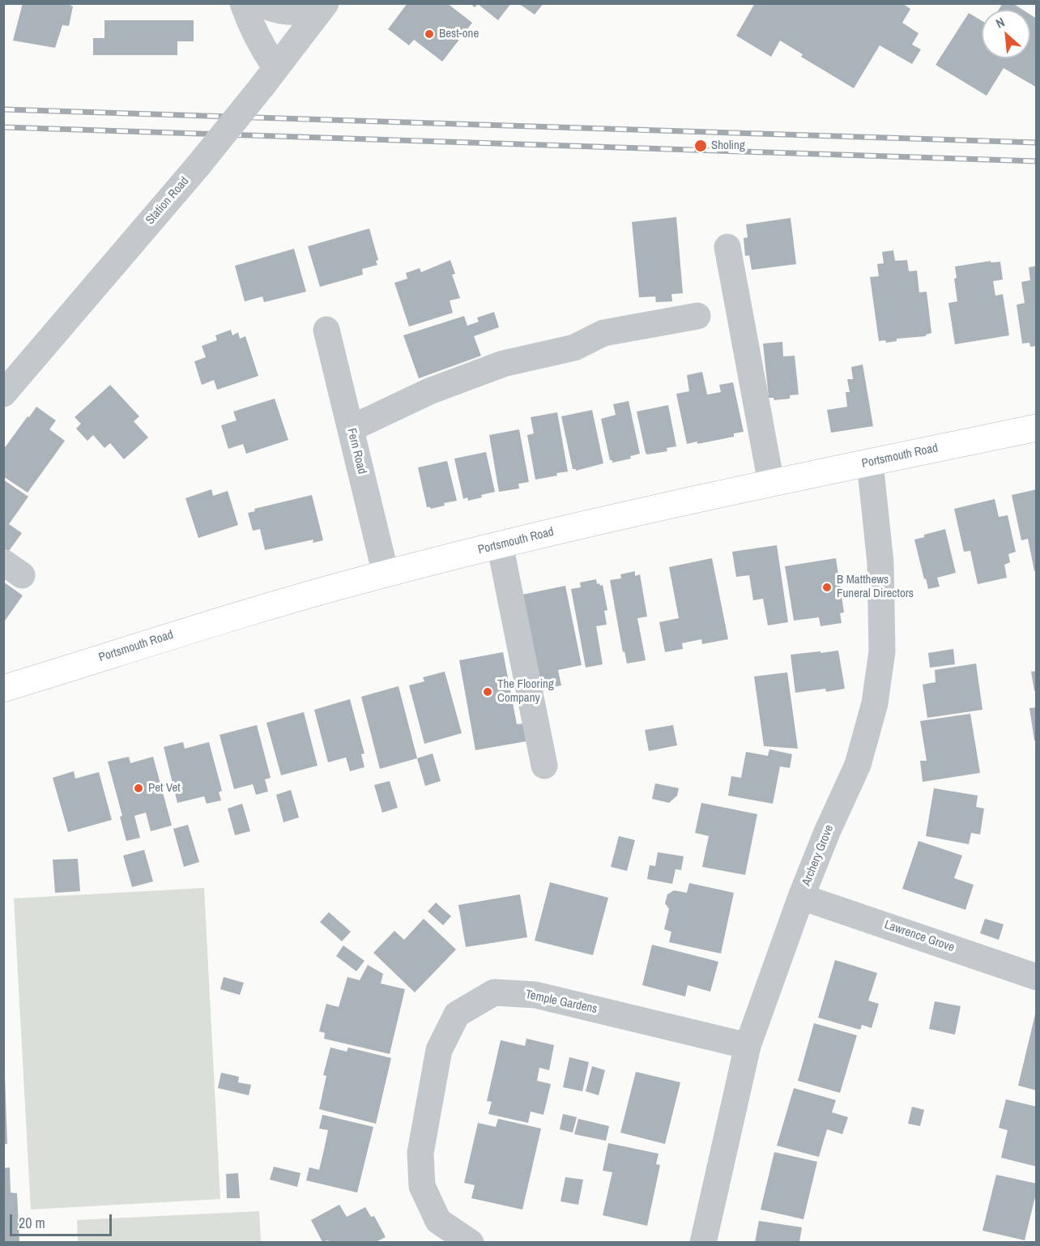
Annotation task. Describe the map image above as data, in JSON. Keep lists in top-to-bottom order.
{
  "streets": {
    "main road": ["Portsmouth Road"],
    "street": [
      "Station Road",
      "Fern Road",
      "Archery Grove",
      "Lawrence Grove",
      "Temple Gardens"
    ]
  },
  "crossings": [
    ["Fern Road", "Portsmouth Road"],
    ["Portsmouth Road", "Archery Grove"],
    ["Archery Grove", "Lawrence Grove"],
    ["Archery Grove", "Temple Gardens"]
  ],
  "places": [
    "Best-one",
    "Sholing",
    "B Matthews Funeral Directors",
    "The Flooring Company",
    "Pet Vet"
  ],
  "scale_bar": "20 m",
  "north": "top left"
}
